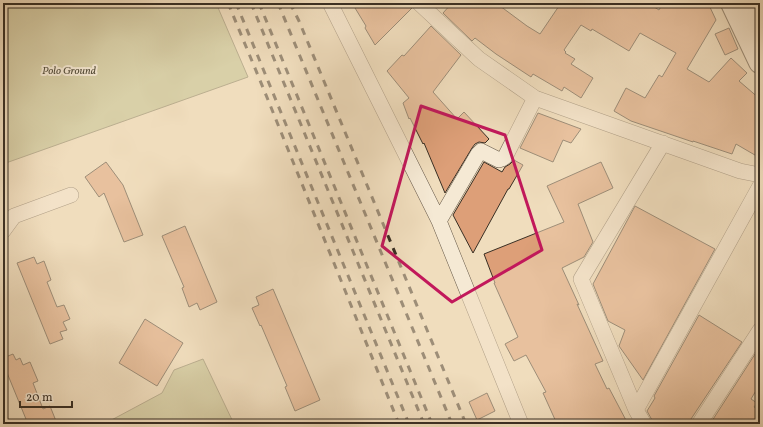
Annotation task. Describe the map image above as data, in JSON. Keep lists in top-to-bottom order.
{
  "parks": ["Polo Ground"],
  "scale_bar": "20 m"
}
